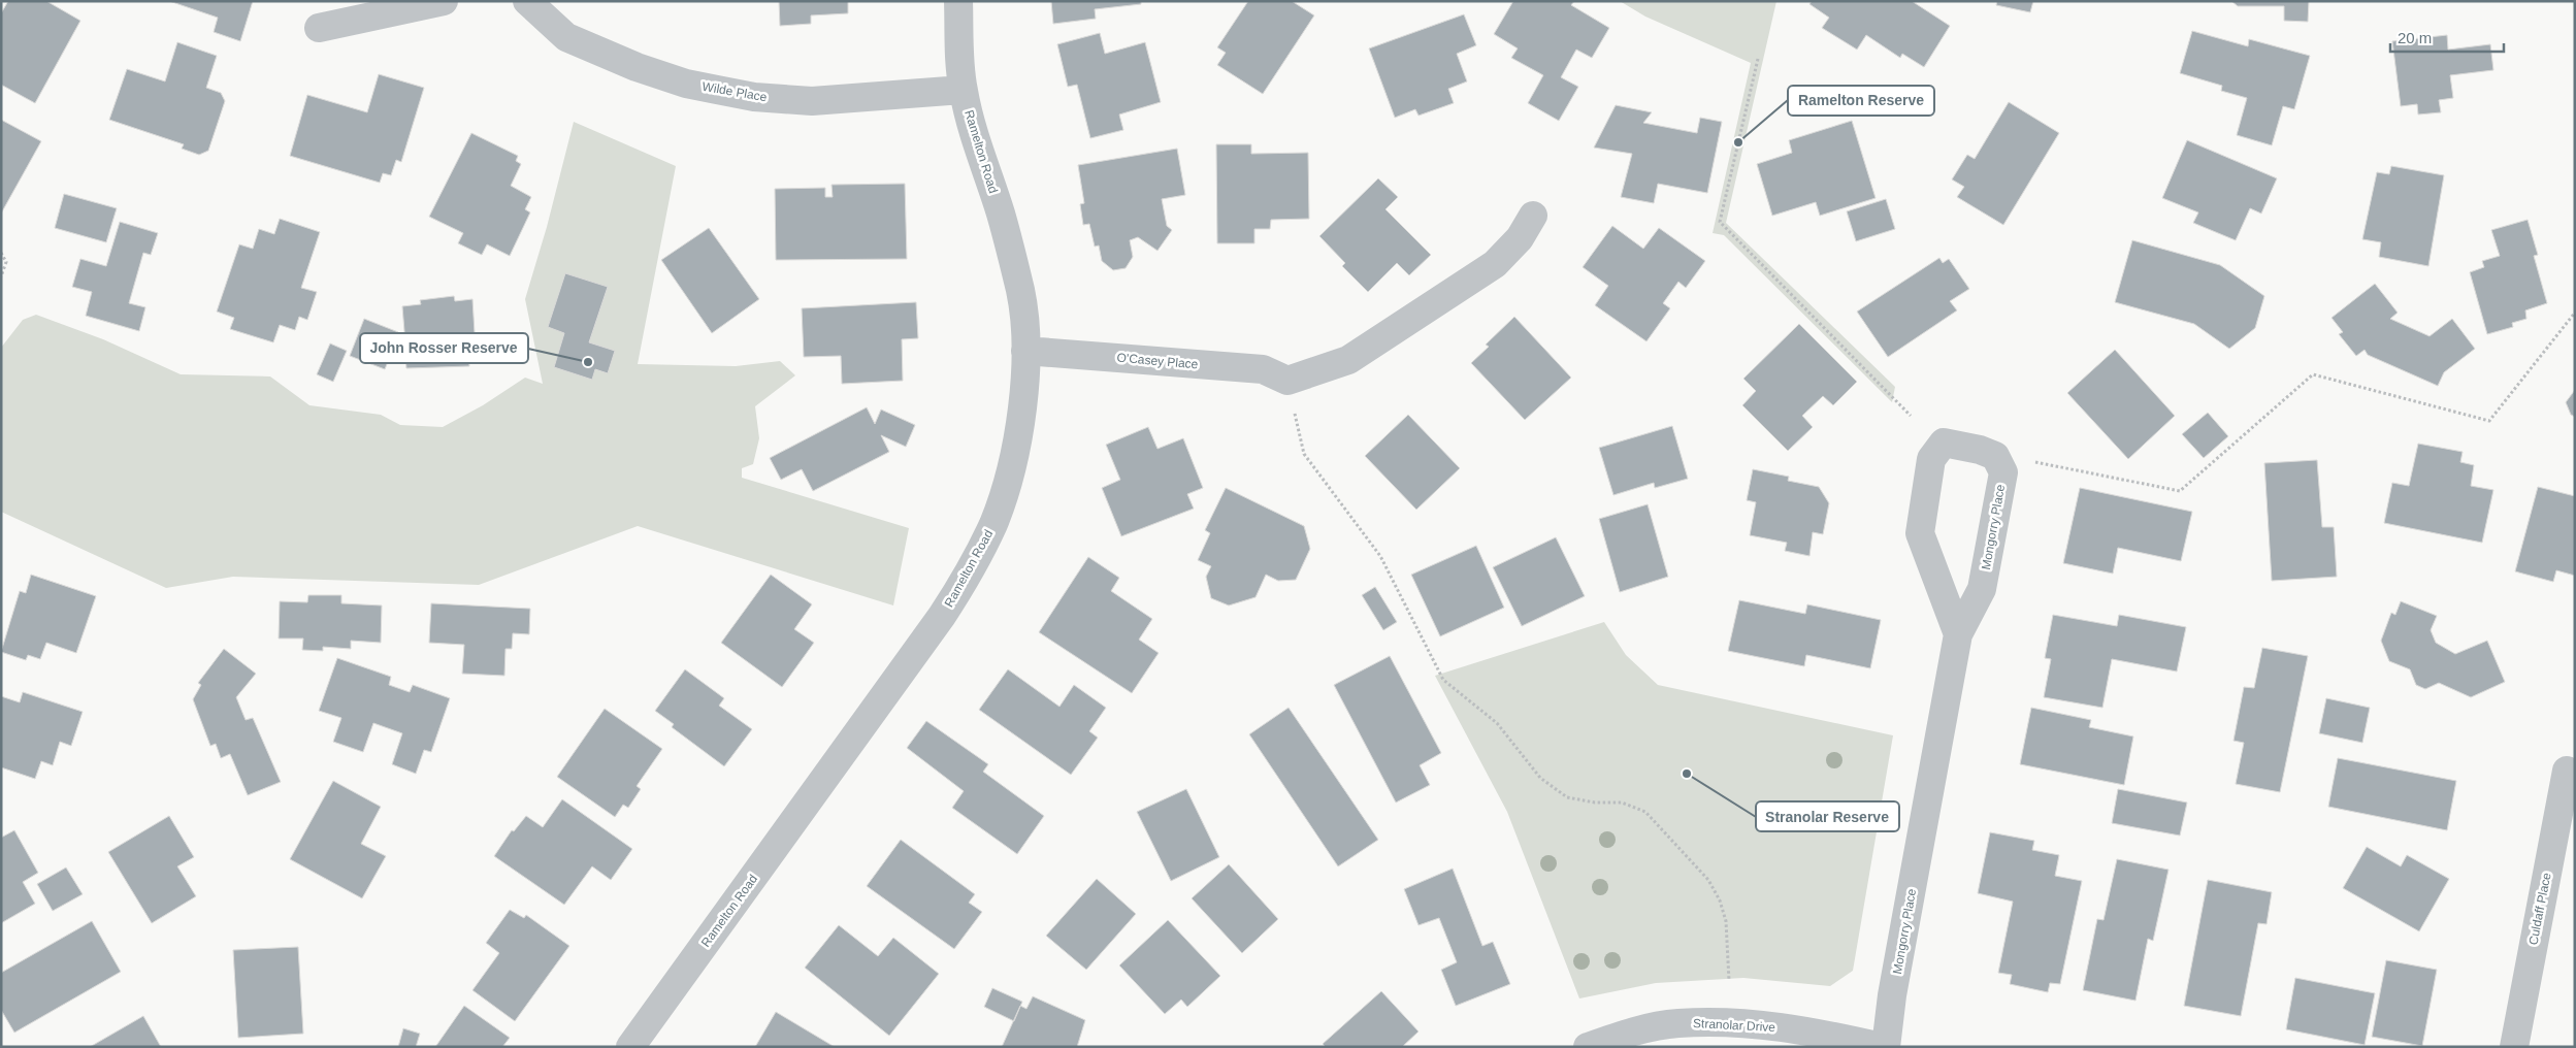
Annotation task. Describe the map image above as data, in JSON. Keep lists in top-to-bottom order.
{
  "streets": {
    "street": [
      "Wilde Place",
      "Ramelton Road",
      "O'Casey Place",
      "Mongorry Place",
      "Culdaff Place",
      "Stranolar Drive"
    ]
  },
  "crossings": [
    ["Wilde Place", "Ramelton Road"],
    ["Ramelton Road", "O'Casey Place"]
  ],
  "places": ["Ramelton Reserve", "John Rosser Reserve", "Stranolar Reserve"],
  "scale_bar": "20 m"
}
